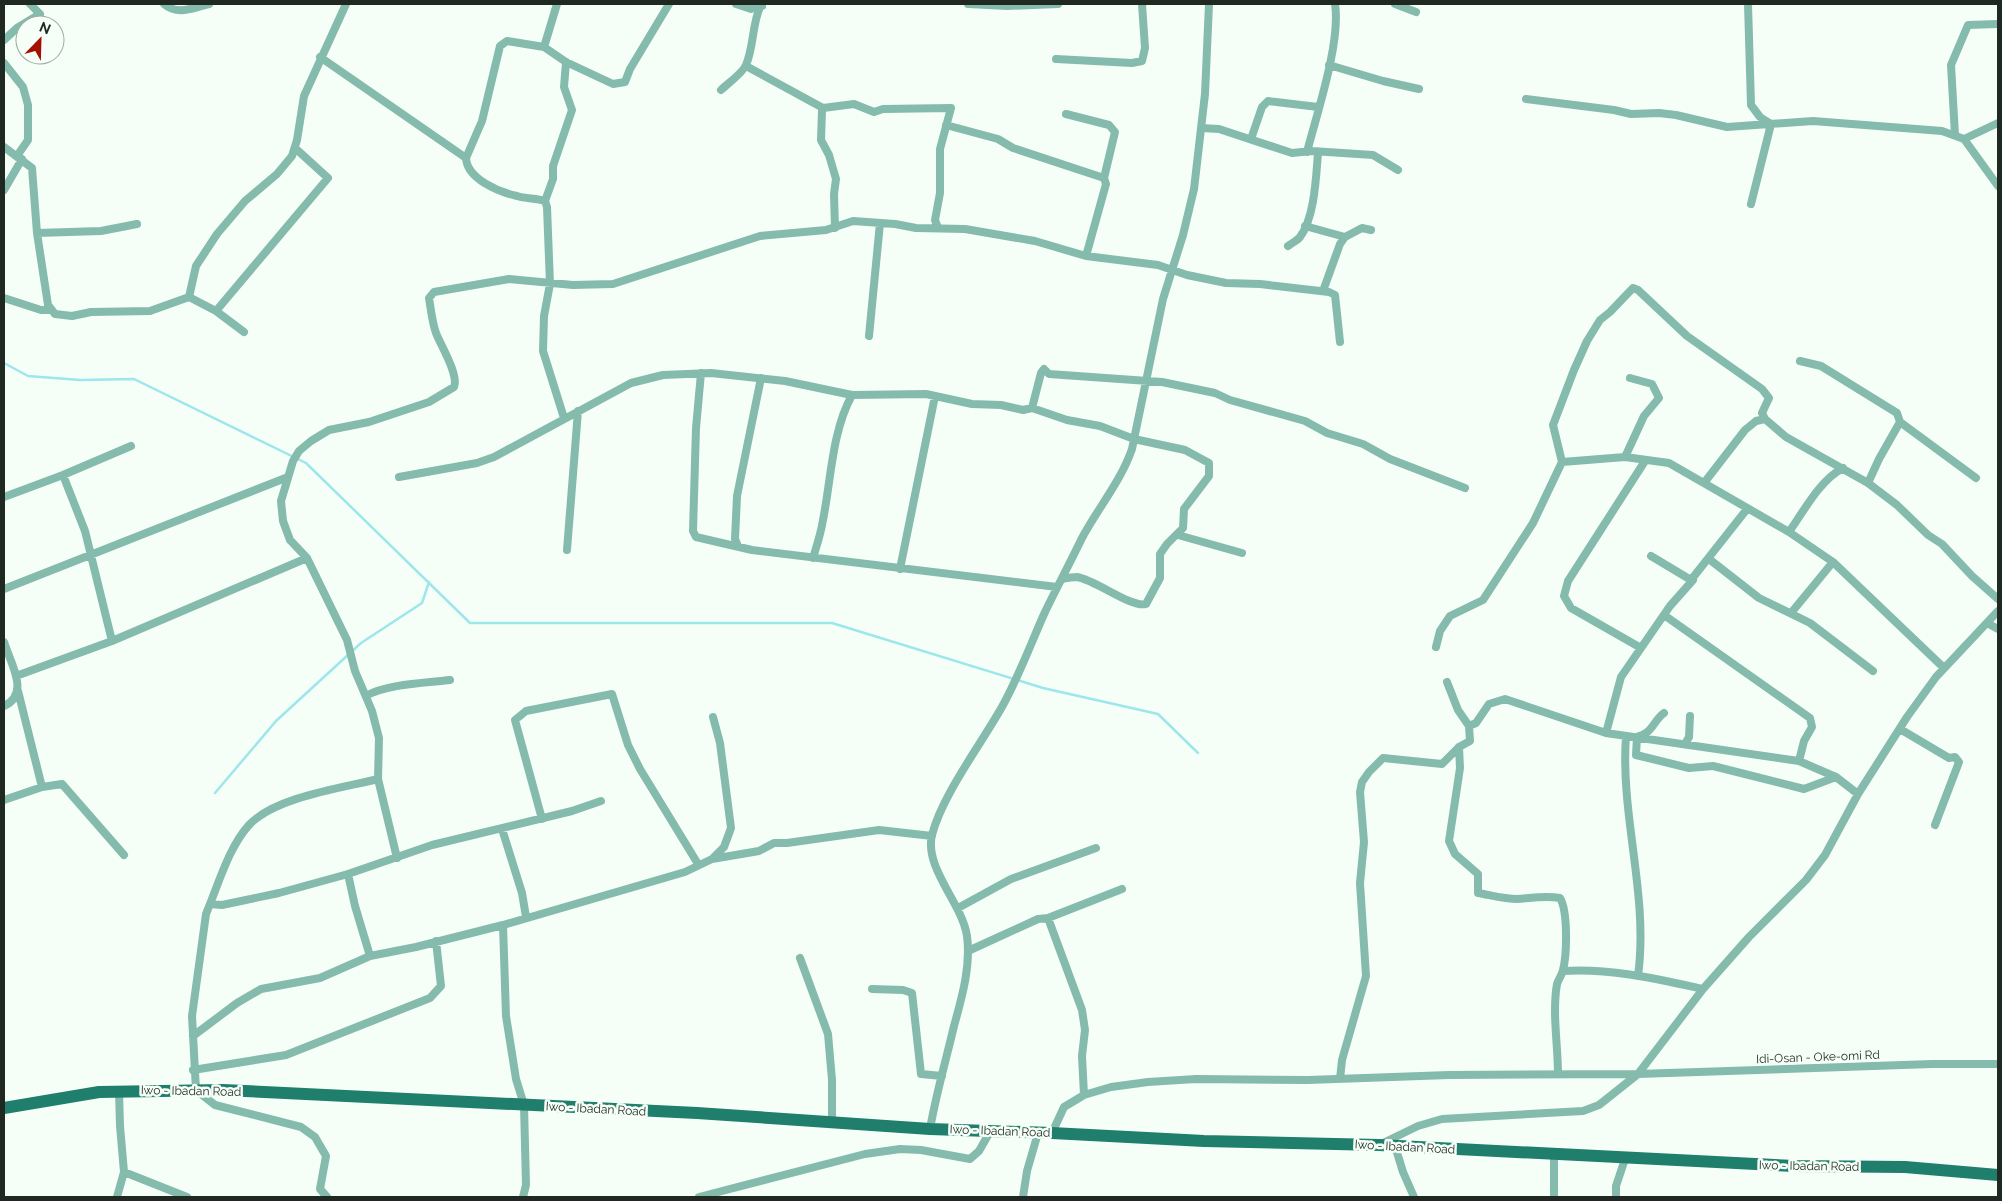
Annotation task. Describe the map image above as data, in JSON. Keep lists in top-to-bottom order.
{
  "streets": {
    "main road": ["Iwo - Ibadan Road"],
    "street": ["Idi-Osan - Oke-omi Rd"]
  },
  "crossings": [
    ["Idi-Osan - Oke-omi Rd", "Iwo - Ibadan Road"]
  ],
  "north": "top right"
}
